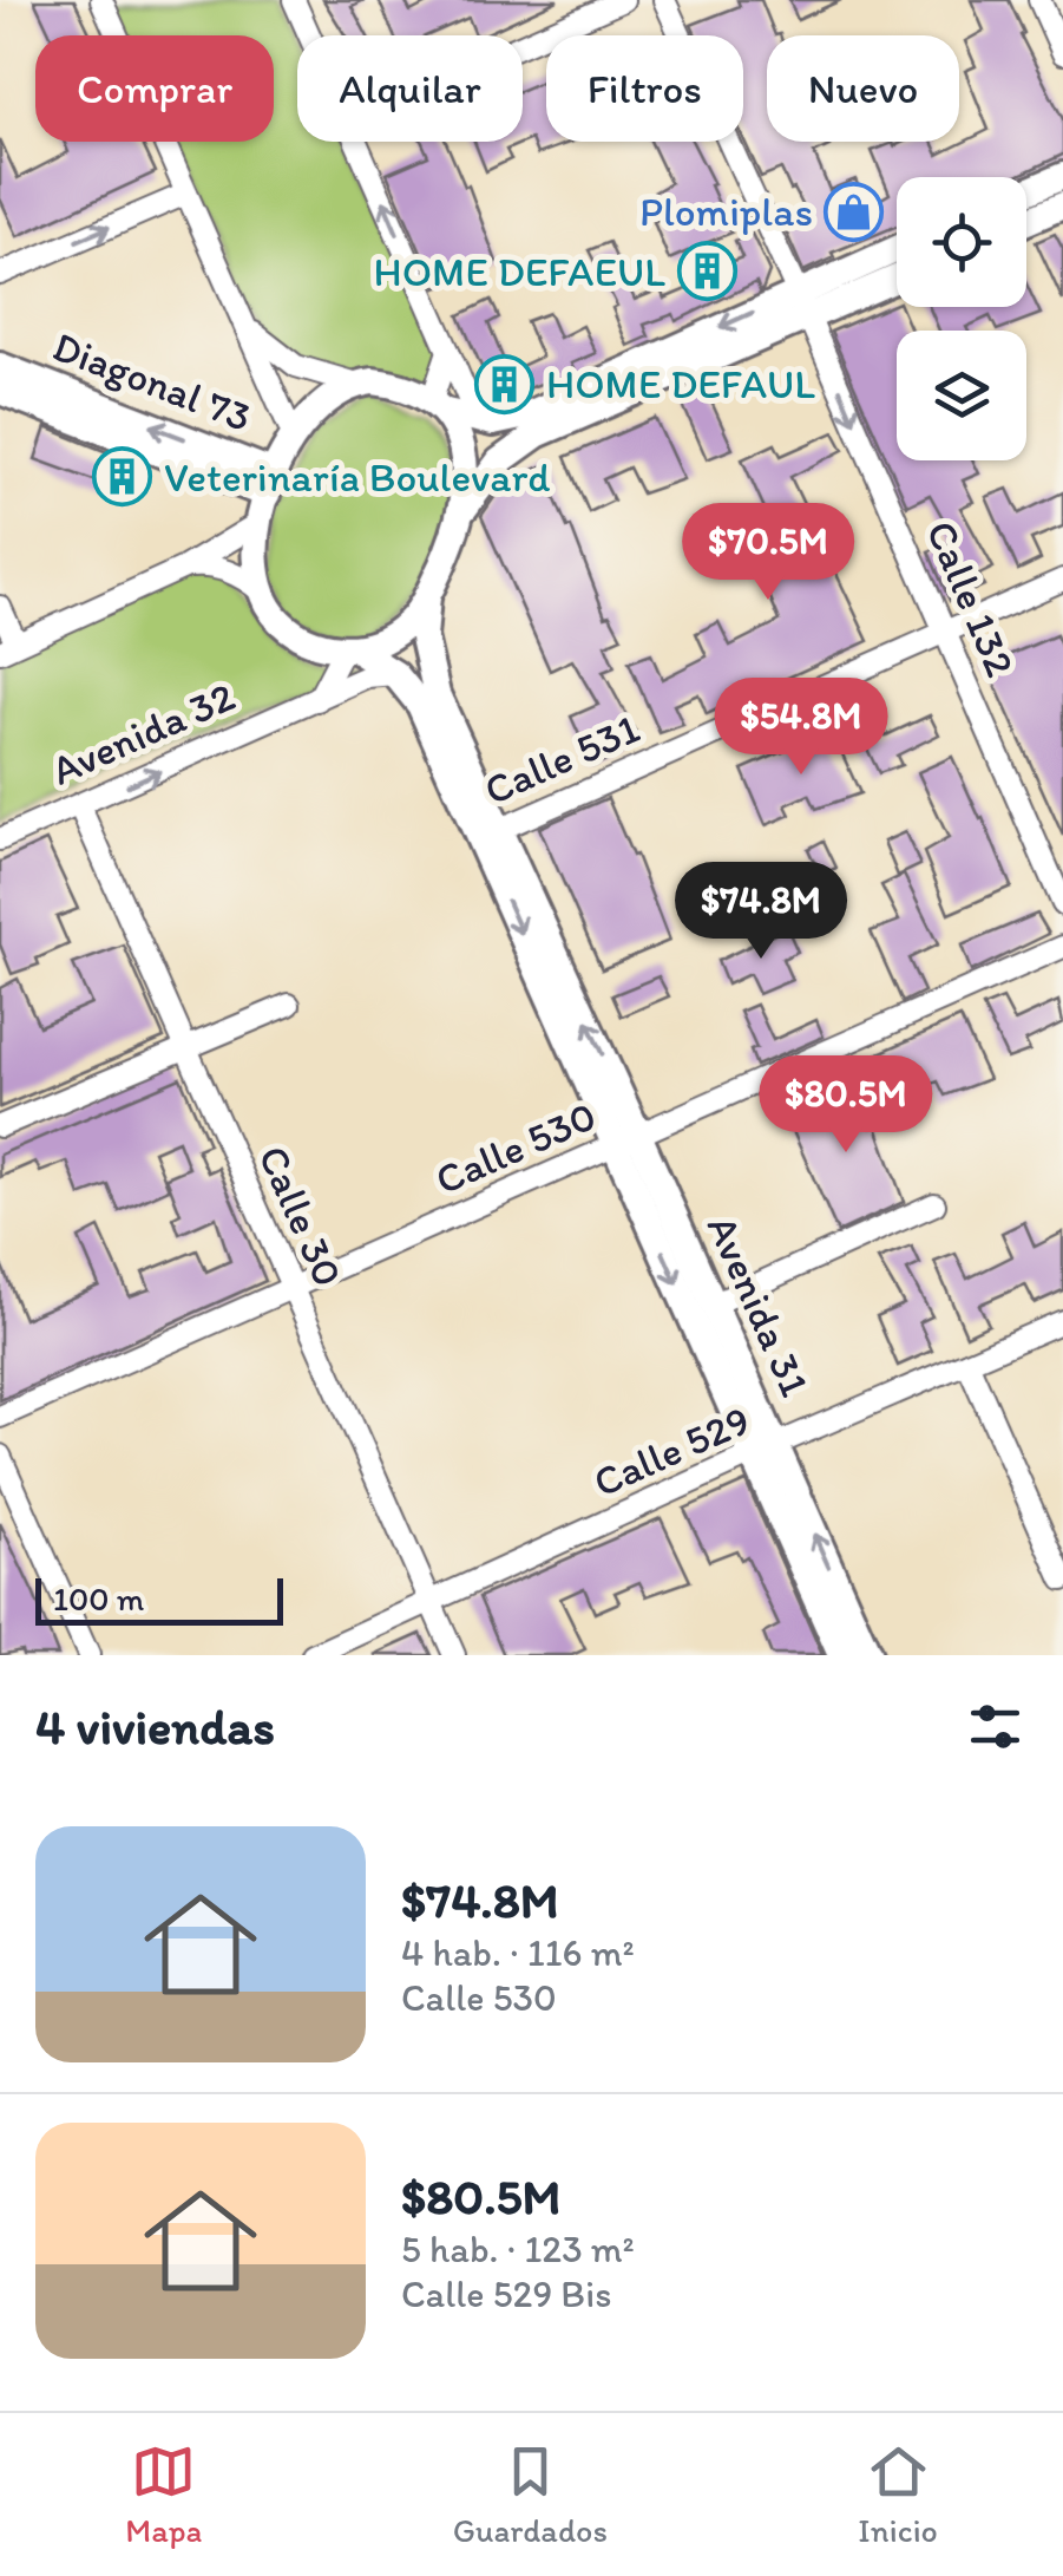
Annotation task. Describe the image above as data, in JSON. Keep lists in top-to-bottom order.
{
  "streets": {
    "main road": ["Diagonal 73", "Avenida 31"],
    "street": [
      "Calle 132",
      "Avenida 32",
      "Calle 531",
      "Calle 530",
      "Calle 30",
      "Calle 529"
    ]
  },
  "crossings": [
    ["Diagonal 73", "Avenida 31"],
    ["Calle 132", "Calle 531"],
    ["Avenida 32", "Calle 30"],
    ["Avenida 32", "Avenida 31"],
    ["Calle 531", "Avenida 31"],
    ["Calle 530", "Calle 30"],
    ["Calle 530", "Avenida 31"],
    ["Calle 30", "Calle 529"],
    ["Avenida 31", "Calle 529"]
  ],
  "one_way": ["Calle 132"],
  "places": {
    "shop": ["Plomiplas"],
    "building": ["HOME DEFAEUL", "HOME DEFAUL", "Veterinaría Boulevard"]
  },
  "scale_bar": "100 m",
  "page": {
    "chip": [
      "Comprar",
      "Alquilar",
      "Filtros",
      "Nuevo"
    ],
    "price": [
      "$70.5M",
      "$54.8M",
      "$74.8M",
      "$80.5M"
    ],
    "scale": "100 m",
    "heading": "4 viviendas",
    "list": [
      {
        "name": "$74.8M",
        "note": "4 hab. · 116 m² · Calle 530"
      },
      {
        "name": "$80.5M",
        "note": "5 hab. · 123 m² · Calle 529 Bis"
      }
    ],
    "tabs": ["Mapa", "Guardados", "Inicio"]
  }
}
